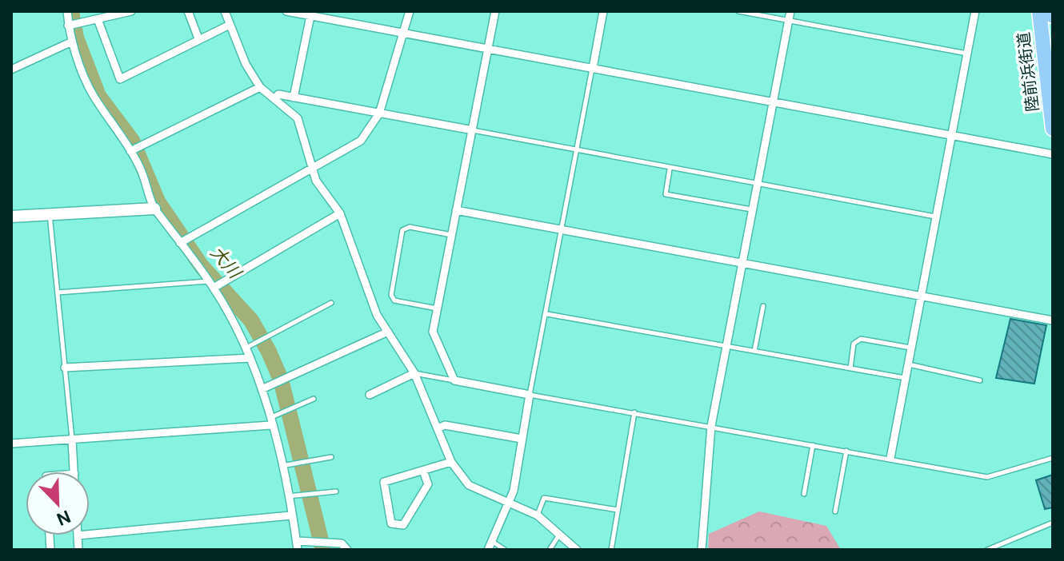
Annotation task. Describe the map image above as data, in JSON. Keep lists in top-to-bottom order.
{
  "streets": {
    "highway": ["陸前浜街道"]
  },
  "water": ["大川"],
  "north": "bottom right"
}
